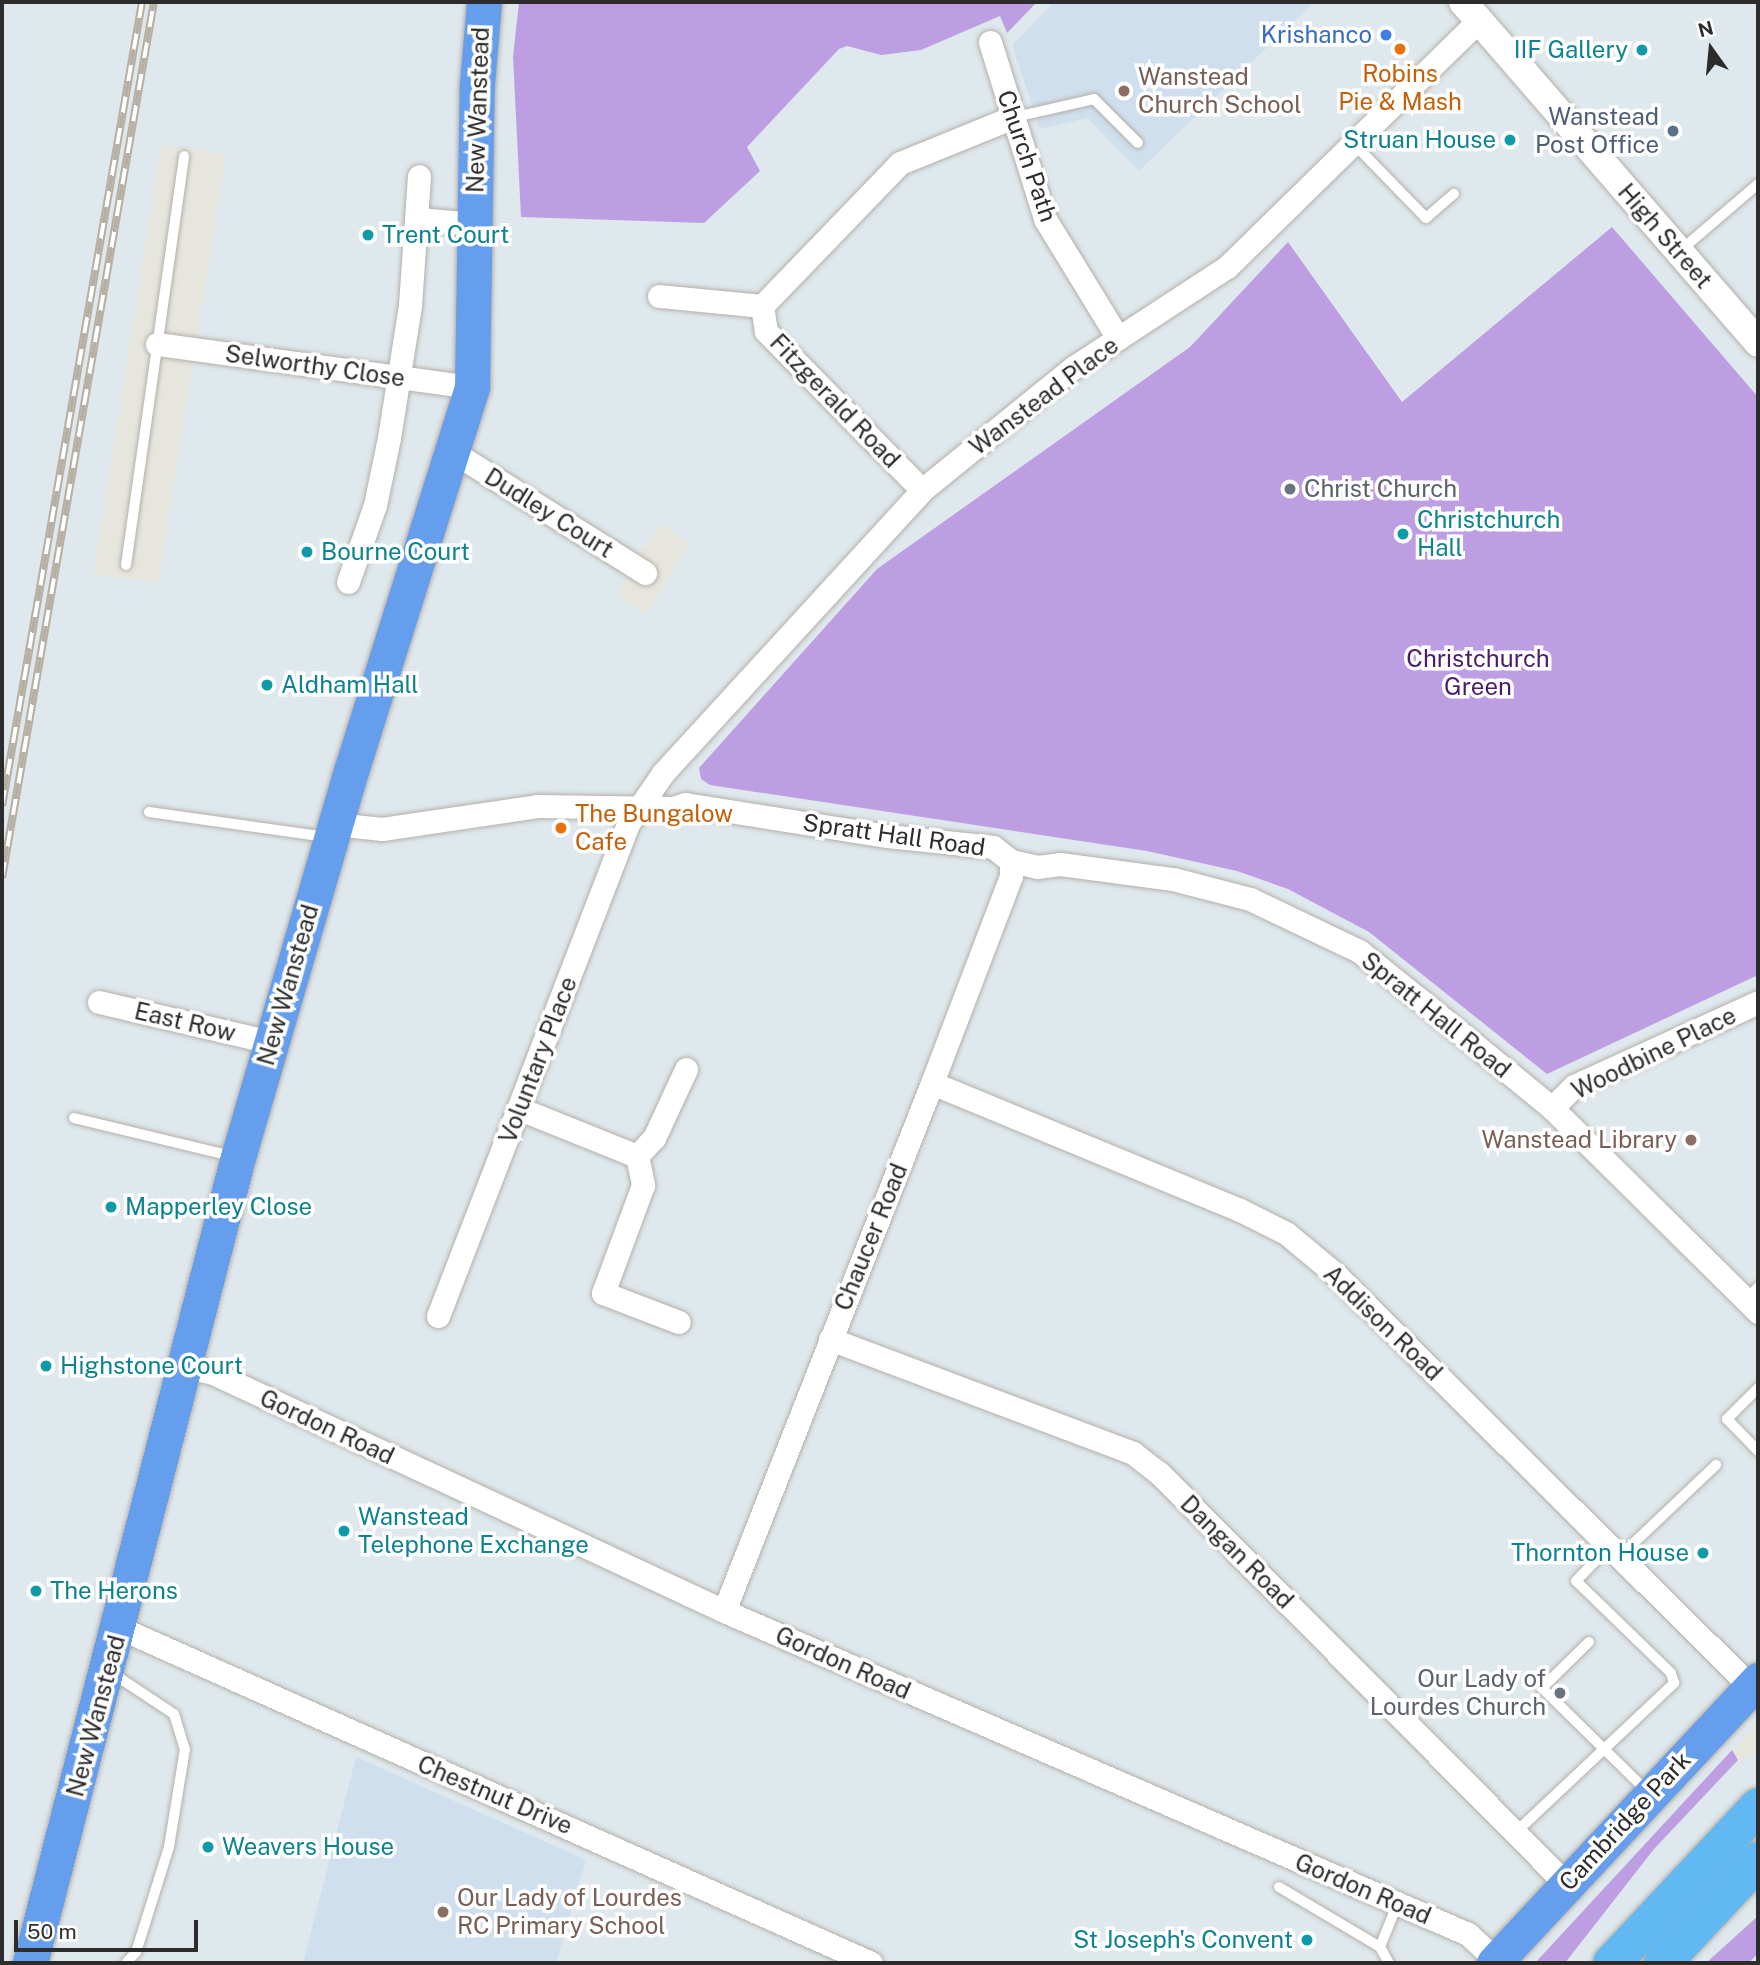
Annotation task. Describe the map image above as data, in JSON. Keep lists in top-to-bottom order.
{
  "streets": {
    "main road": ["New Wanstead", "Cambridge Park"],
    "street": [
      "Church Path",
      "High Street",
      "Selworthy Close",
      "Wanstead Place",
      "Fitzgerald Road",
      "Dudley Court",
      "Spratt Hall Road",
      "East Row",
      "Woodbine Place",
      "Voluntary Place",
      "Chaucer Road",
      "Addison Road",
      "Gordon Road",
      "Dangan Road",
      "Chestnut Drive"
    ]
  },
  "crossings": [
    ["New Wanstead", "Selworthy Close"],
    ["New Wanstead", "Dudley Court"],
    ["New Wanstead", "Spratt Hall Road"],
    ["New Wanstead", "East Row"],
    ["New Wanstead", "Gordon Road"],
    ["New Wanstead", "Chestnut Drive"],
    ["Church Path", "Wanstead Place"],
    ["Church Path", "Fitzgerald Road"],
    ["High Street", "Wanstead Place"],
    ["Wanstead Place", "Fitzgerald Road"],
    ["Wanstead Place", "Spratt Hall Road"],
    ["Wanstead Place", "Voluntary Place"],
    ["Spratt Hall Road", "Woodbine Place"],
    ["Spratt Hall Road", "Voluntary Place"],
    ["Spratt Hall Road", "Chaucer Road"],
    ["Chaucer Road", "Addison Road"],
    ["Chaucer Road", "Gordon Road"],
    ["Chaucer Road", "Dangan Road"],
    ["Addison Road", "Cambridge Park"],
    ["Gordon Road", "Cambridge Park"],
    ["Dangan Road", "Cambridge Park"]
  ],
  "parks": ["Christchurch Green"],
  "places": [
    "Krishanco",
    "Robins Pie & Mash",
    "IIF Gallery",
    "Wanstead Church School",
    "Wanstead Post Office",
    "Struan House",
    "Trent Court",
    "Christ Church",
    "Christchurch Hall",
    "Bourne Court",
    "Aldham Hall",
    "The Bungalow Cafe",
    "Wanstead Library",
    "Mapperley Close",
    "Highstone Court",
    "Wanstead Telephone Exchange",
    "Thornton House",
    "The Herons",
    "Our Lady of Lourdes Church",
    "Weavers House",
    "Our Lady of Lourdes RC Primary School",
    "St Joseph's Convent"
  ],
  "scale_bar": "50 m",
  "north": "top"
}
